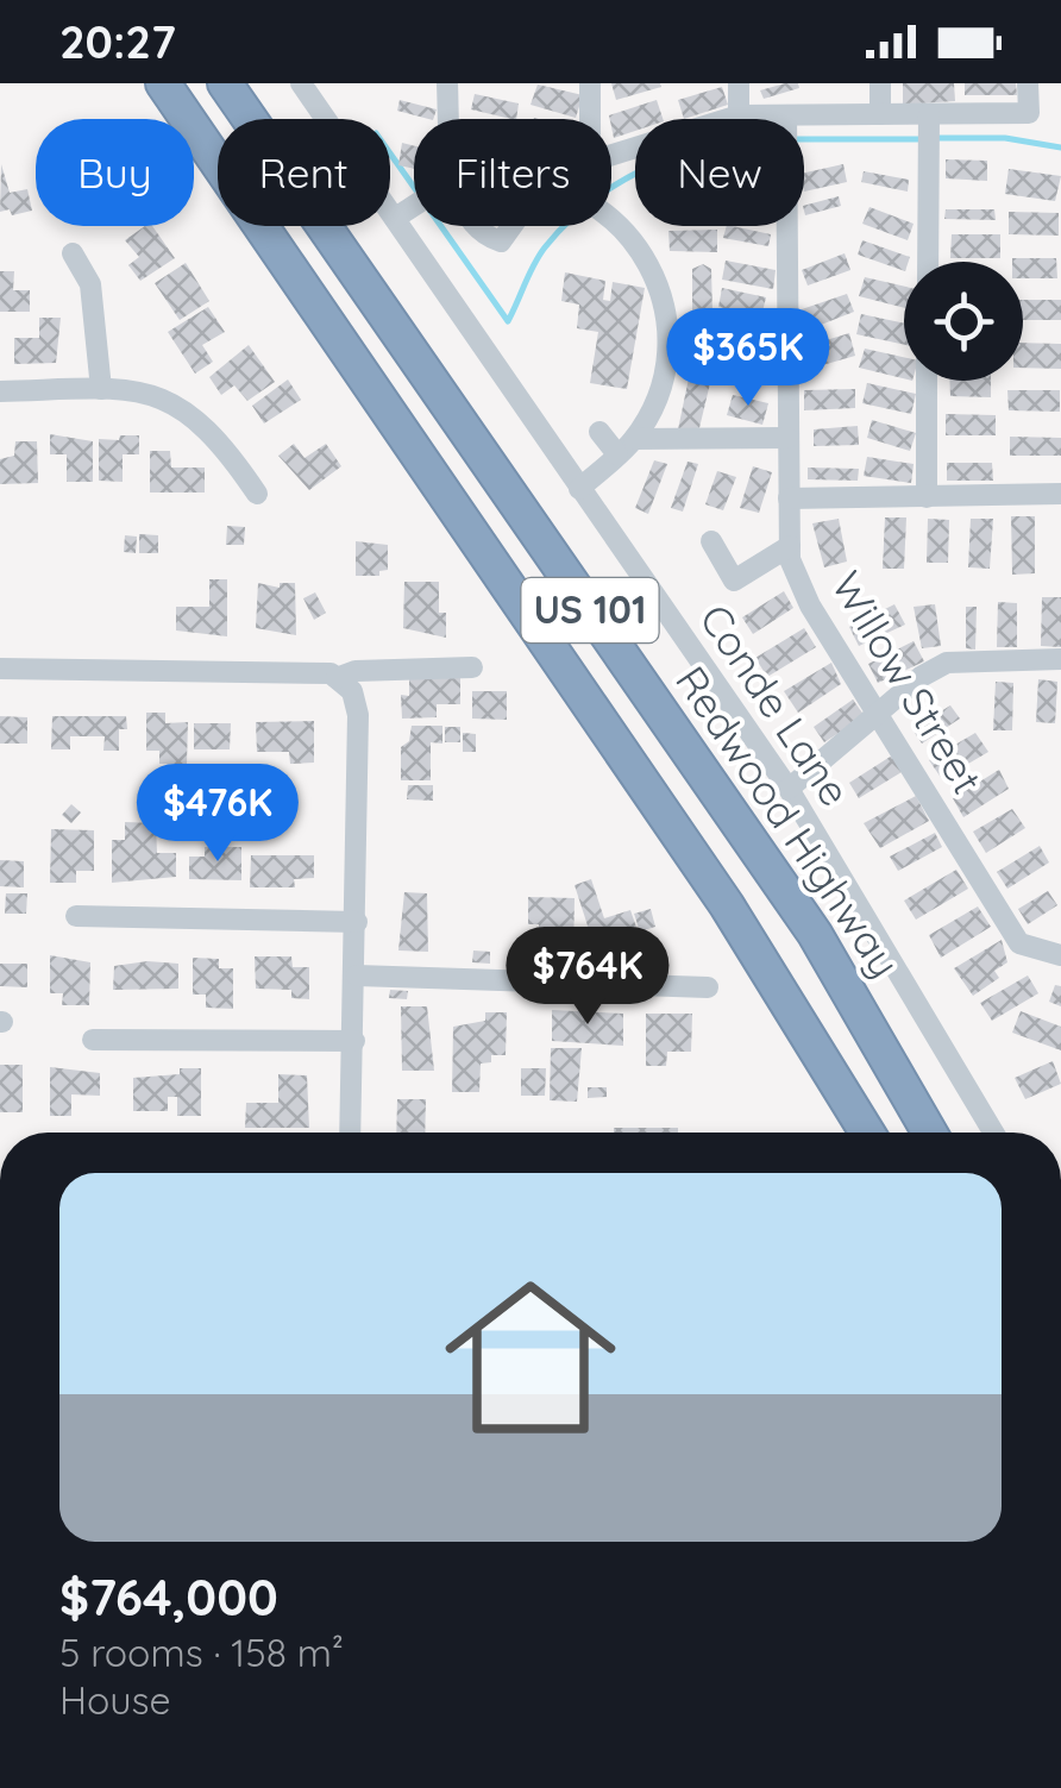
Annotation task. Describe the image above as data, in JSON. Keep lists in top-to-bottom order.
{
  "streets": {
    "highway": ["US 101", "Redwood Highway"],
    "street": ["Willow Street", "Conde Lane"]
  },
  "page": {
    "status": "20:27",
    "chip": [
      "Buy",
      "Rent",
      "Filters",
      "New"
    ],
    "price": ["$365K", "$476K", "$764K"],
    "list": [
      {
        "name": "$764,000",
        "note": "5 rooms · 158 m² · House"
      }
    ]
  }
}
